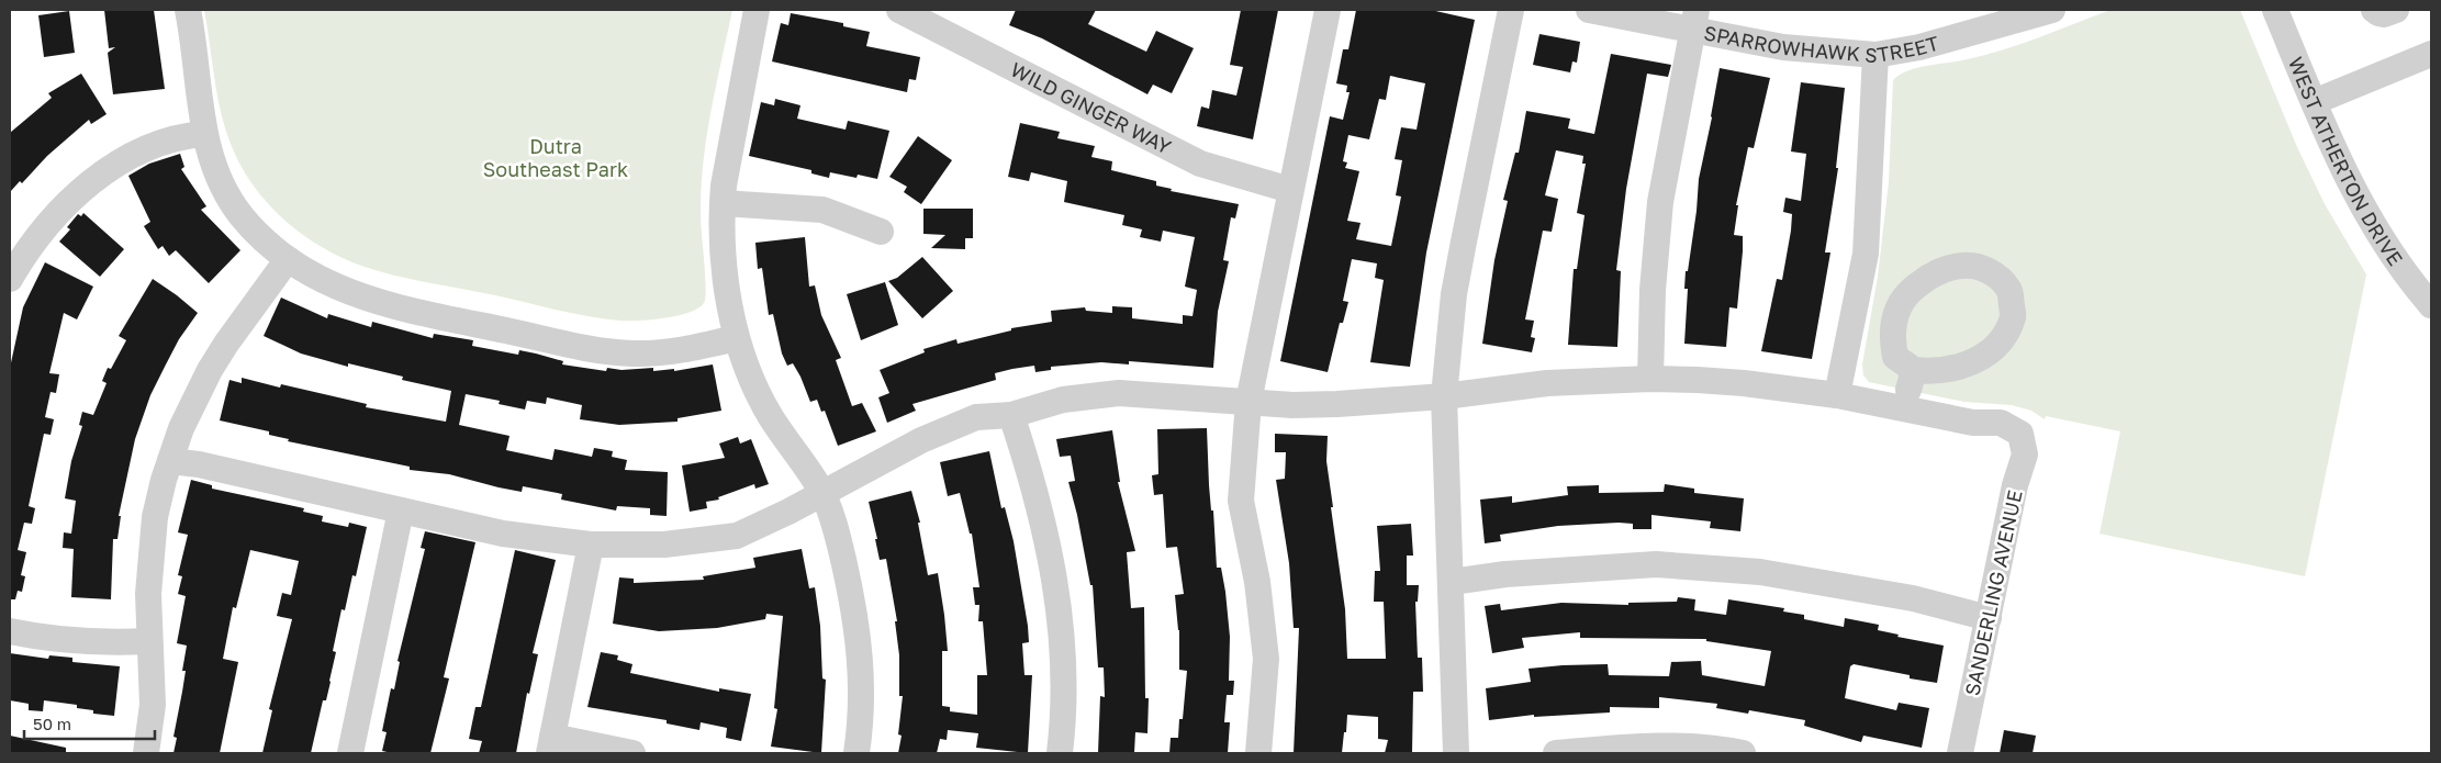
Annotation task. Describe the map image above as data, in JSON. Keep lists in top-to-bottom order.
{
  "streets": {
    "street": [
      "SPARROWHAWK STREET",
      "WILD GINGER WAY",
      "WEST ATHERTON DRIVE",
      "SANDERLING AVENUE"
    ]
  },
  "parks": ["Dutra Southeast Park"],
  "scale_bar": "50 m"
}
